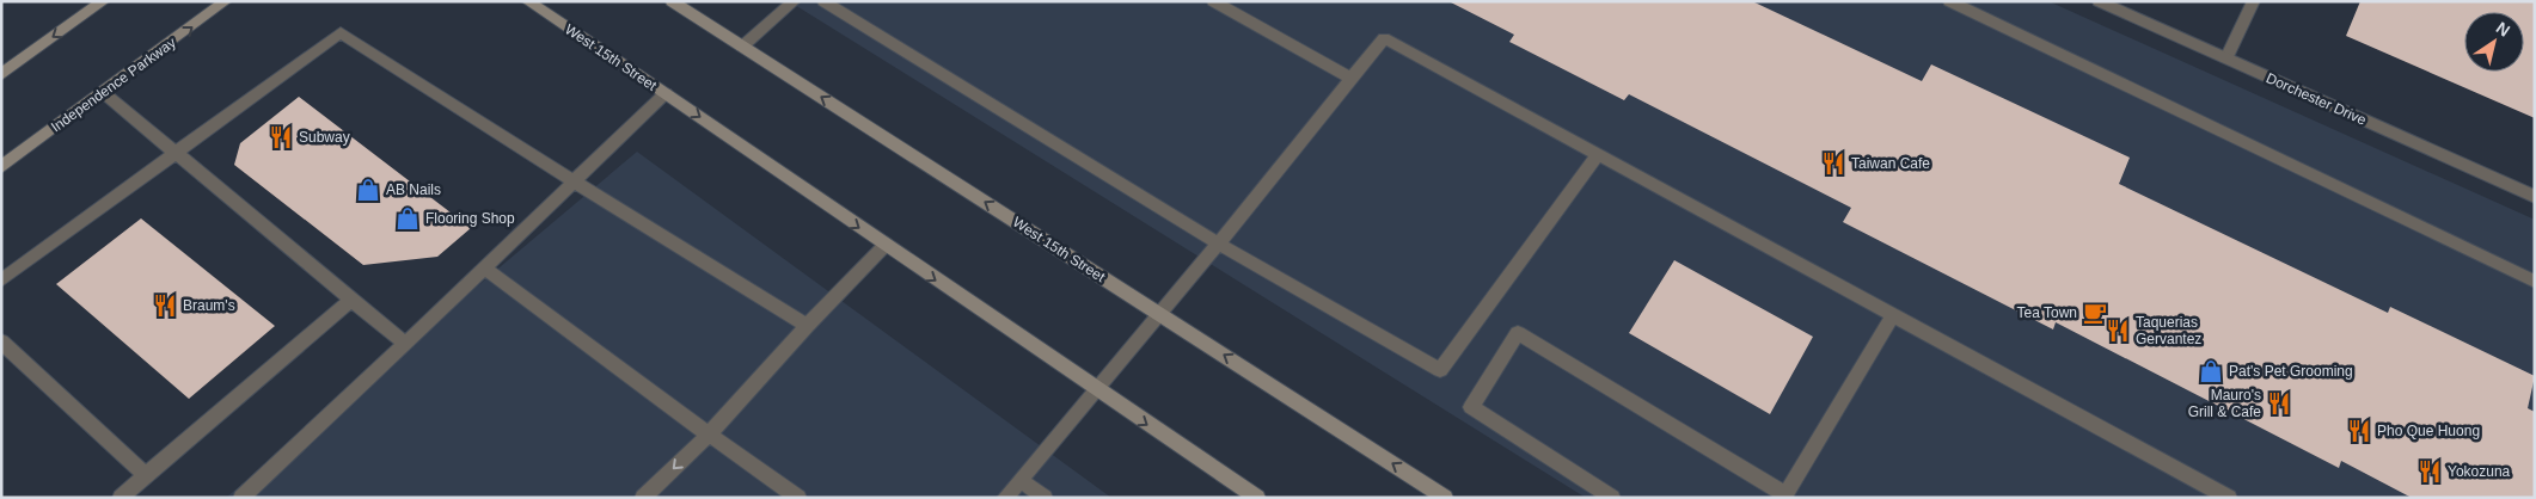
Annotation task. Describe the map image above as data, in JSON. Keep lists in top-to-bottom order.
{
  "streets": {
    "main road": ["West 15th Street", "Independence Parkway"],
    "street": ["Dorchester Drive"]
  },
  "places": {
    "restaurant": [
      "Subway",
      "Taiwan Cafe",
      "Braum's",
      "Taquerias Gervantez",
      "Mauro's Grill & Cafe",
      "Pho Que Huong",
      "Yokozuna"
    ],
    "shop": ["AB Nails", "Flooring Shop", "Pat's Pet Grooming"],
    "cafe": ["Tea Town"]
  },
  "north": "top right"
}
